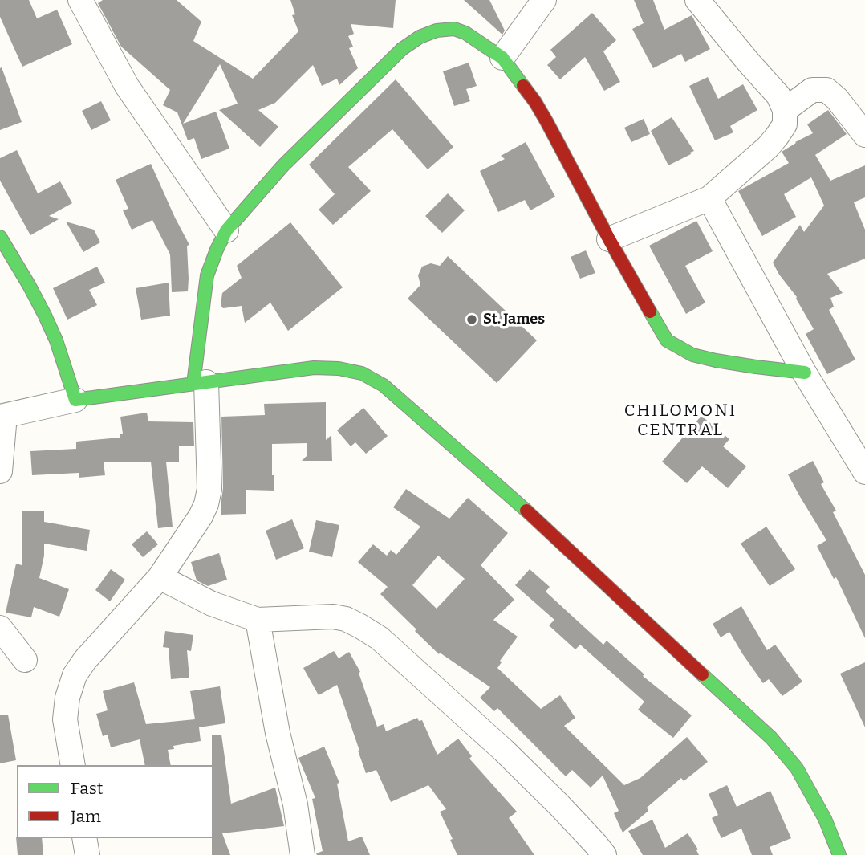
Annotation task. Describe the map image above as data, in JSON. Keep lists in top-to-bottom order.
{
  "districts": ["CHILOMONI CENTRAL"],
  "places": ["St. James"],
  "legend": ["Fast", "Jam"]
}
